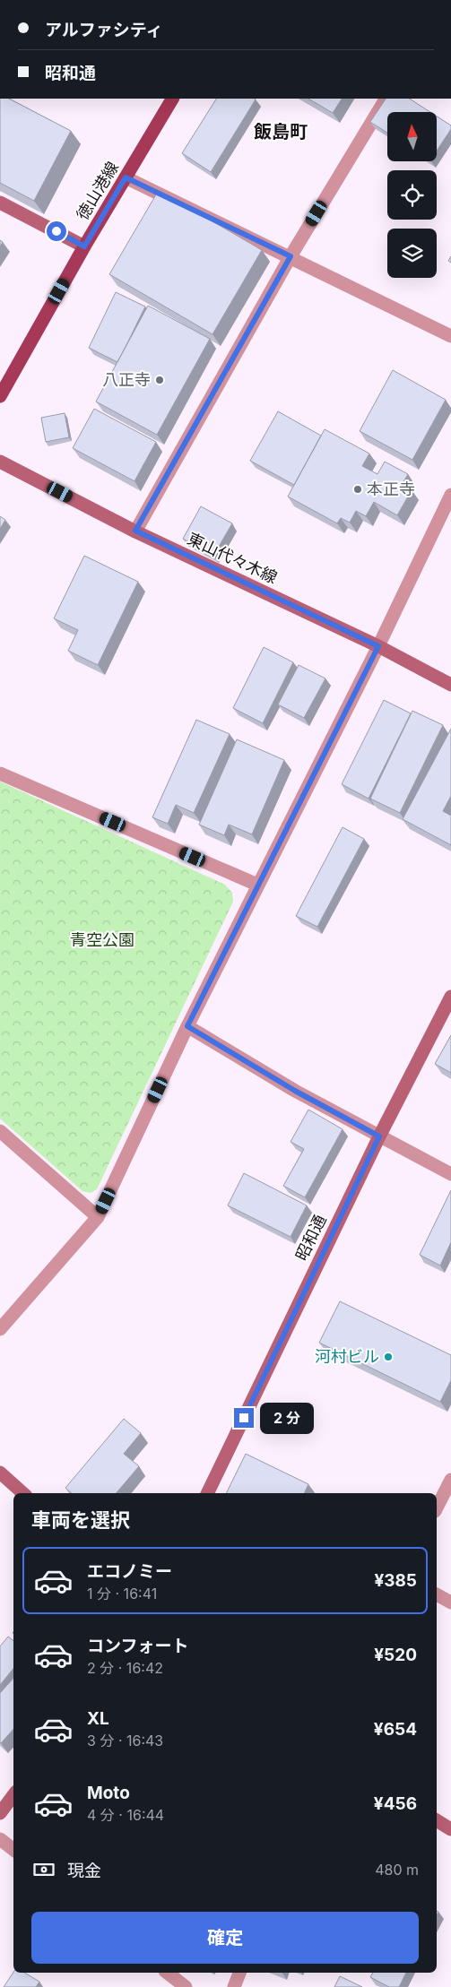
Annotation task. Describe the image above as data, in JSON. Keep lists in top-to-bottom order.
{
  "streets": {
    "main road": ["徳山港線"],
    "street": ["東山代々木線", "昭和通"]
  },
  "districts": ["飯島町"],
  "parks": ["青空公園"],
  "places": ["八正寺", "本正寺", "河村ビル"],
  "north": "top",
  "page": {
    "banner": ["アルファシティ", "昭和通"],
    "bubble": "2 分",
    "heading": "車両を選択",
    "list": [
      {
        "name": "エコノミー",
        "note": "1 分 · 16:41",
        "value": "¥385"
      },
      {
        "name": "コンフォート",
        "note": "2 分 · 16:42",
        "value": "¥520"
      },
      {
        "name": "XL",
        "note": "3 分 · 16:43",
        "value": "¥654"
      },
      {
        "name": "Moto",
        "note": "4 分 · 16:44",
        "value": "¥456"
      }
    ],
    "pay": ["現金", "480 m"],
    "buttons": "確定"
  }
}
